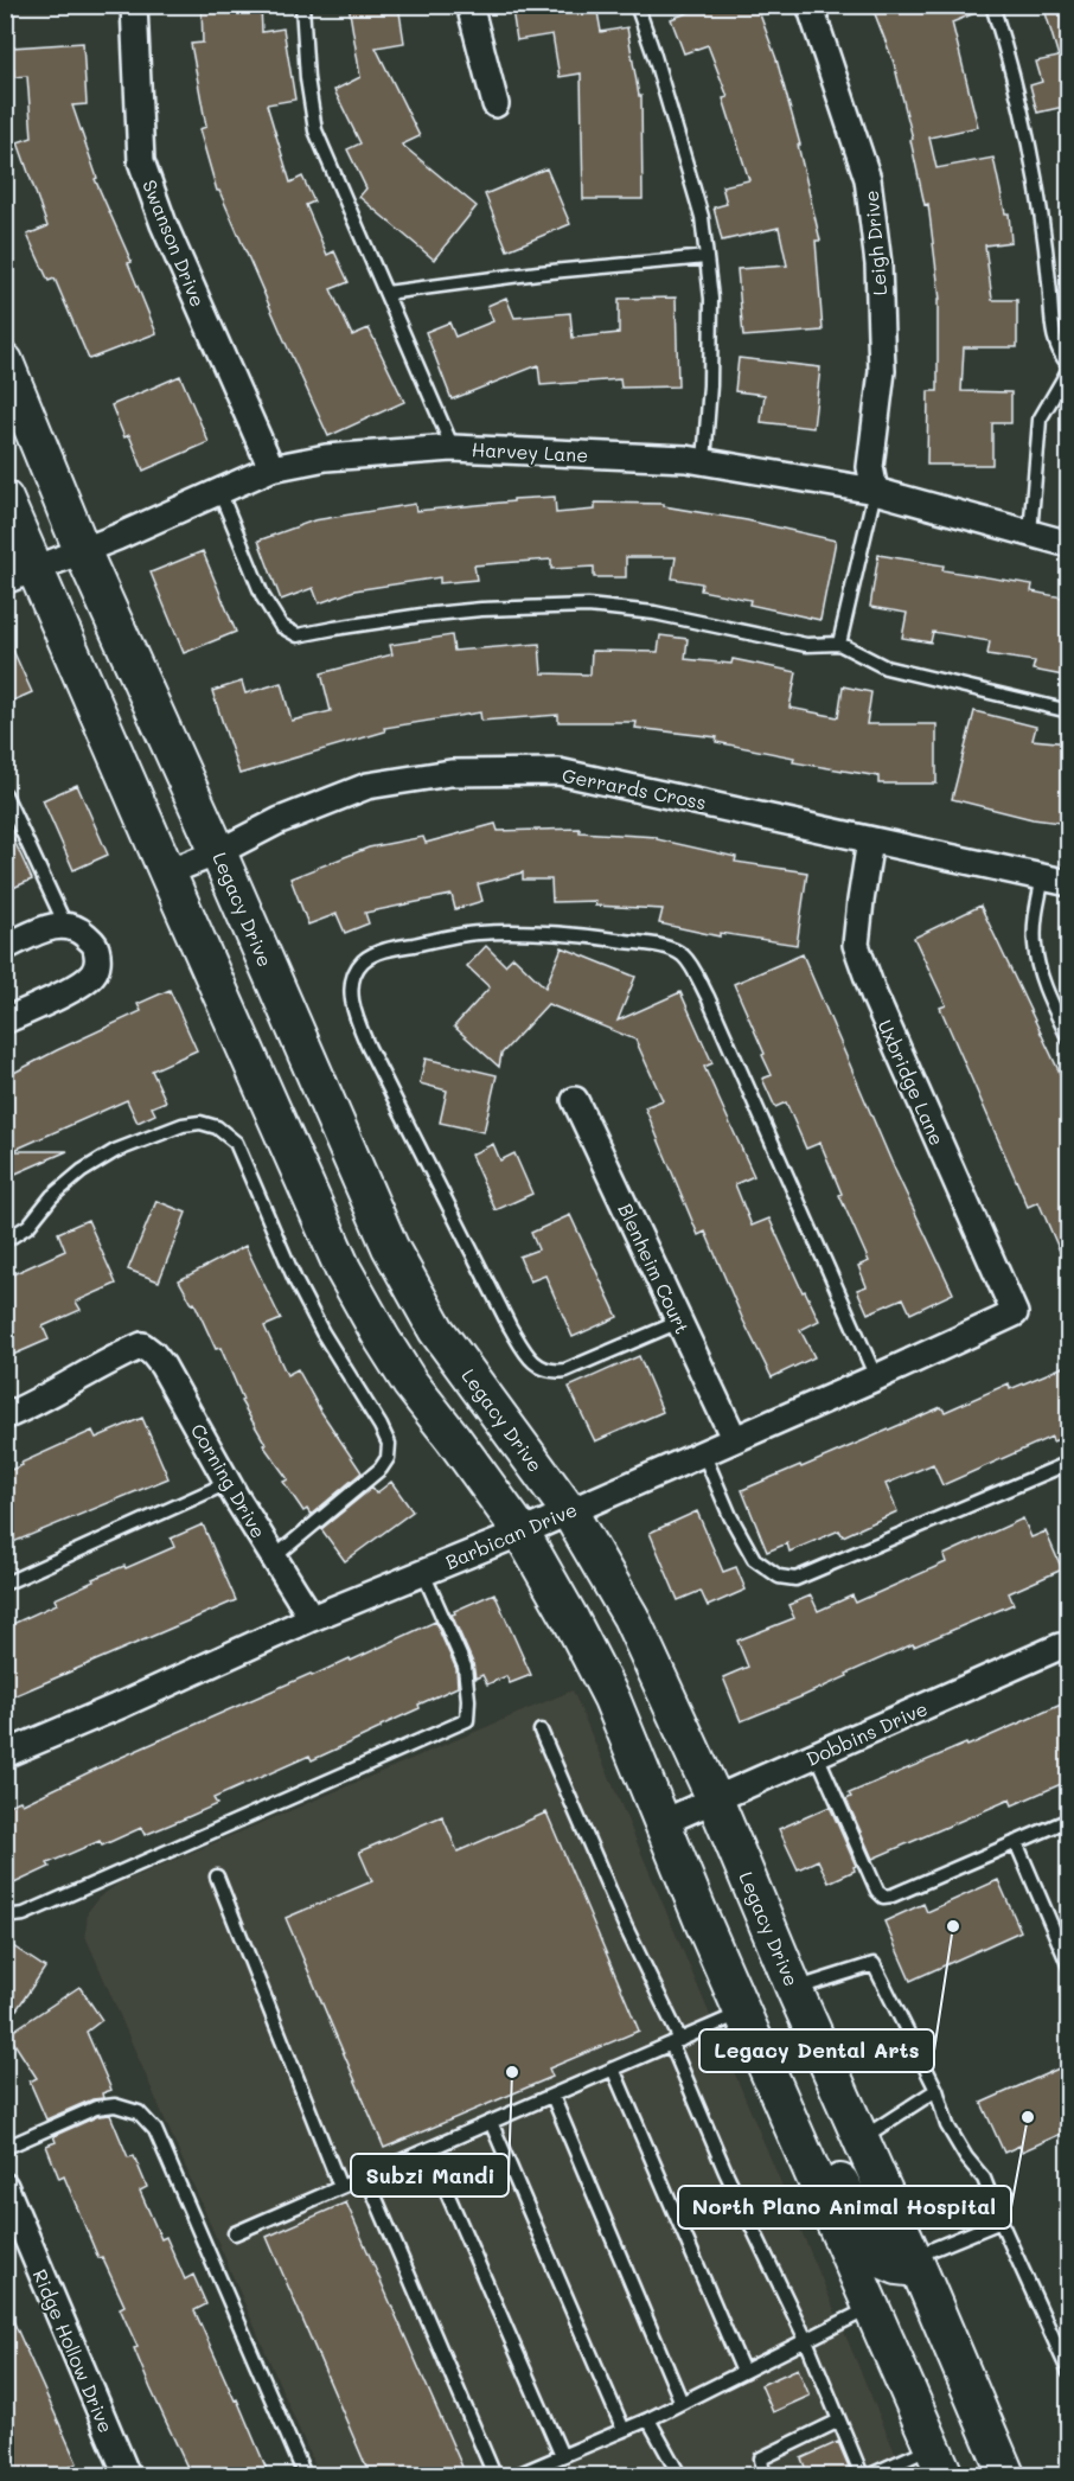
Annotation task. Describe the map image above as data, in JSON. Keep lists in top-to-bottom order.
{
  "streets": {
    "main road": ["Legacy Drive"],
    "street": [
      "Swanson Drive",
      "Leigh Drive",
      "Harvey Lane",
      "Gerrards Cross",
      "Uxbridge Lane",
      "Blenheim Court",
      "Corning Drive",
      "Barbican Drive",
      "Dobbins Drive",
      "Ridge Hollow Drive"
    ]
  },
  "crossings": [
    ["Swanson Drive", "Harvey Lane"],
    ["Leigh Drive", "Harvey Lane"],
    ["Harvey Lane", "Legacy Drive"],
    ["Gerrards Cross", "Legacy Drive"],
    ["Gerrards Cross", "Uxbridge Lane"],
    ["Legacy Drive", "Barbican Drive"],
    ["Legacy Drive", "Dobbins Drive"],
    ["Uxbridge Lane", "Barbican Drive"],
    ["Blenheim Court", "Barbican Drive"],
    ["Corning Drive", "Barbican Drive"]
  ],
  "places": ["Legacy Dental Arts", "Subzi Mandi", "North Plano Animal Hospital"]
}
